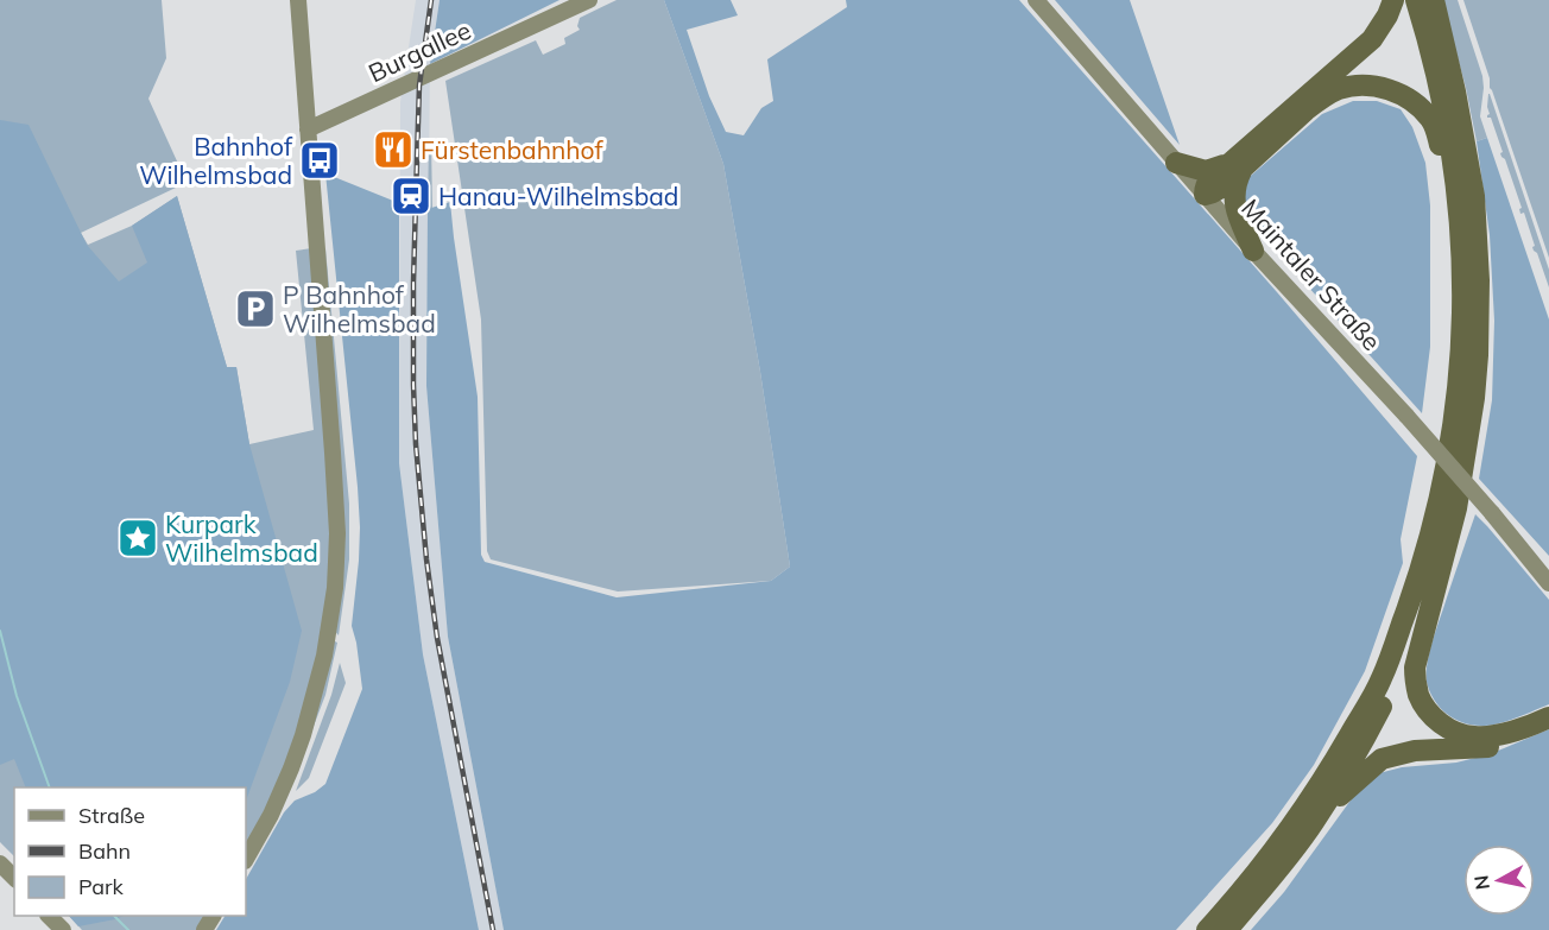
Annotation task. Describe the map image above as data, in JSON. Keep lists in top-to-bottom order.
{
  "streets": {
    "main road": ["Burgallee", "Maintaler Straße"]
  },
  "places": {
    "restaurant": ["Fürstenbahnhof"],
    "bus stop": ["Bahnhof Wilhelmsbad"],
    "station": ["Hanau-Wilhelmsbad"],
    "parking": ["P Bahnhof Wilhelmsbad"],
    "place": ["Kurpark Wilhelmsbad"]
  },
  "legend": ["Straße", "Bahn", "Park"],
  "north": "left"
}
